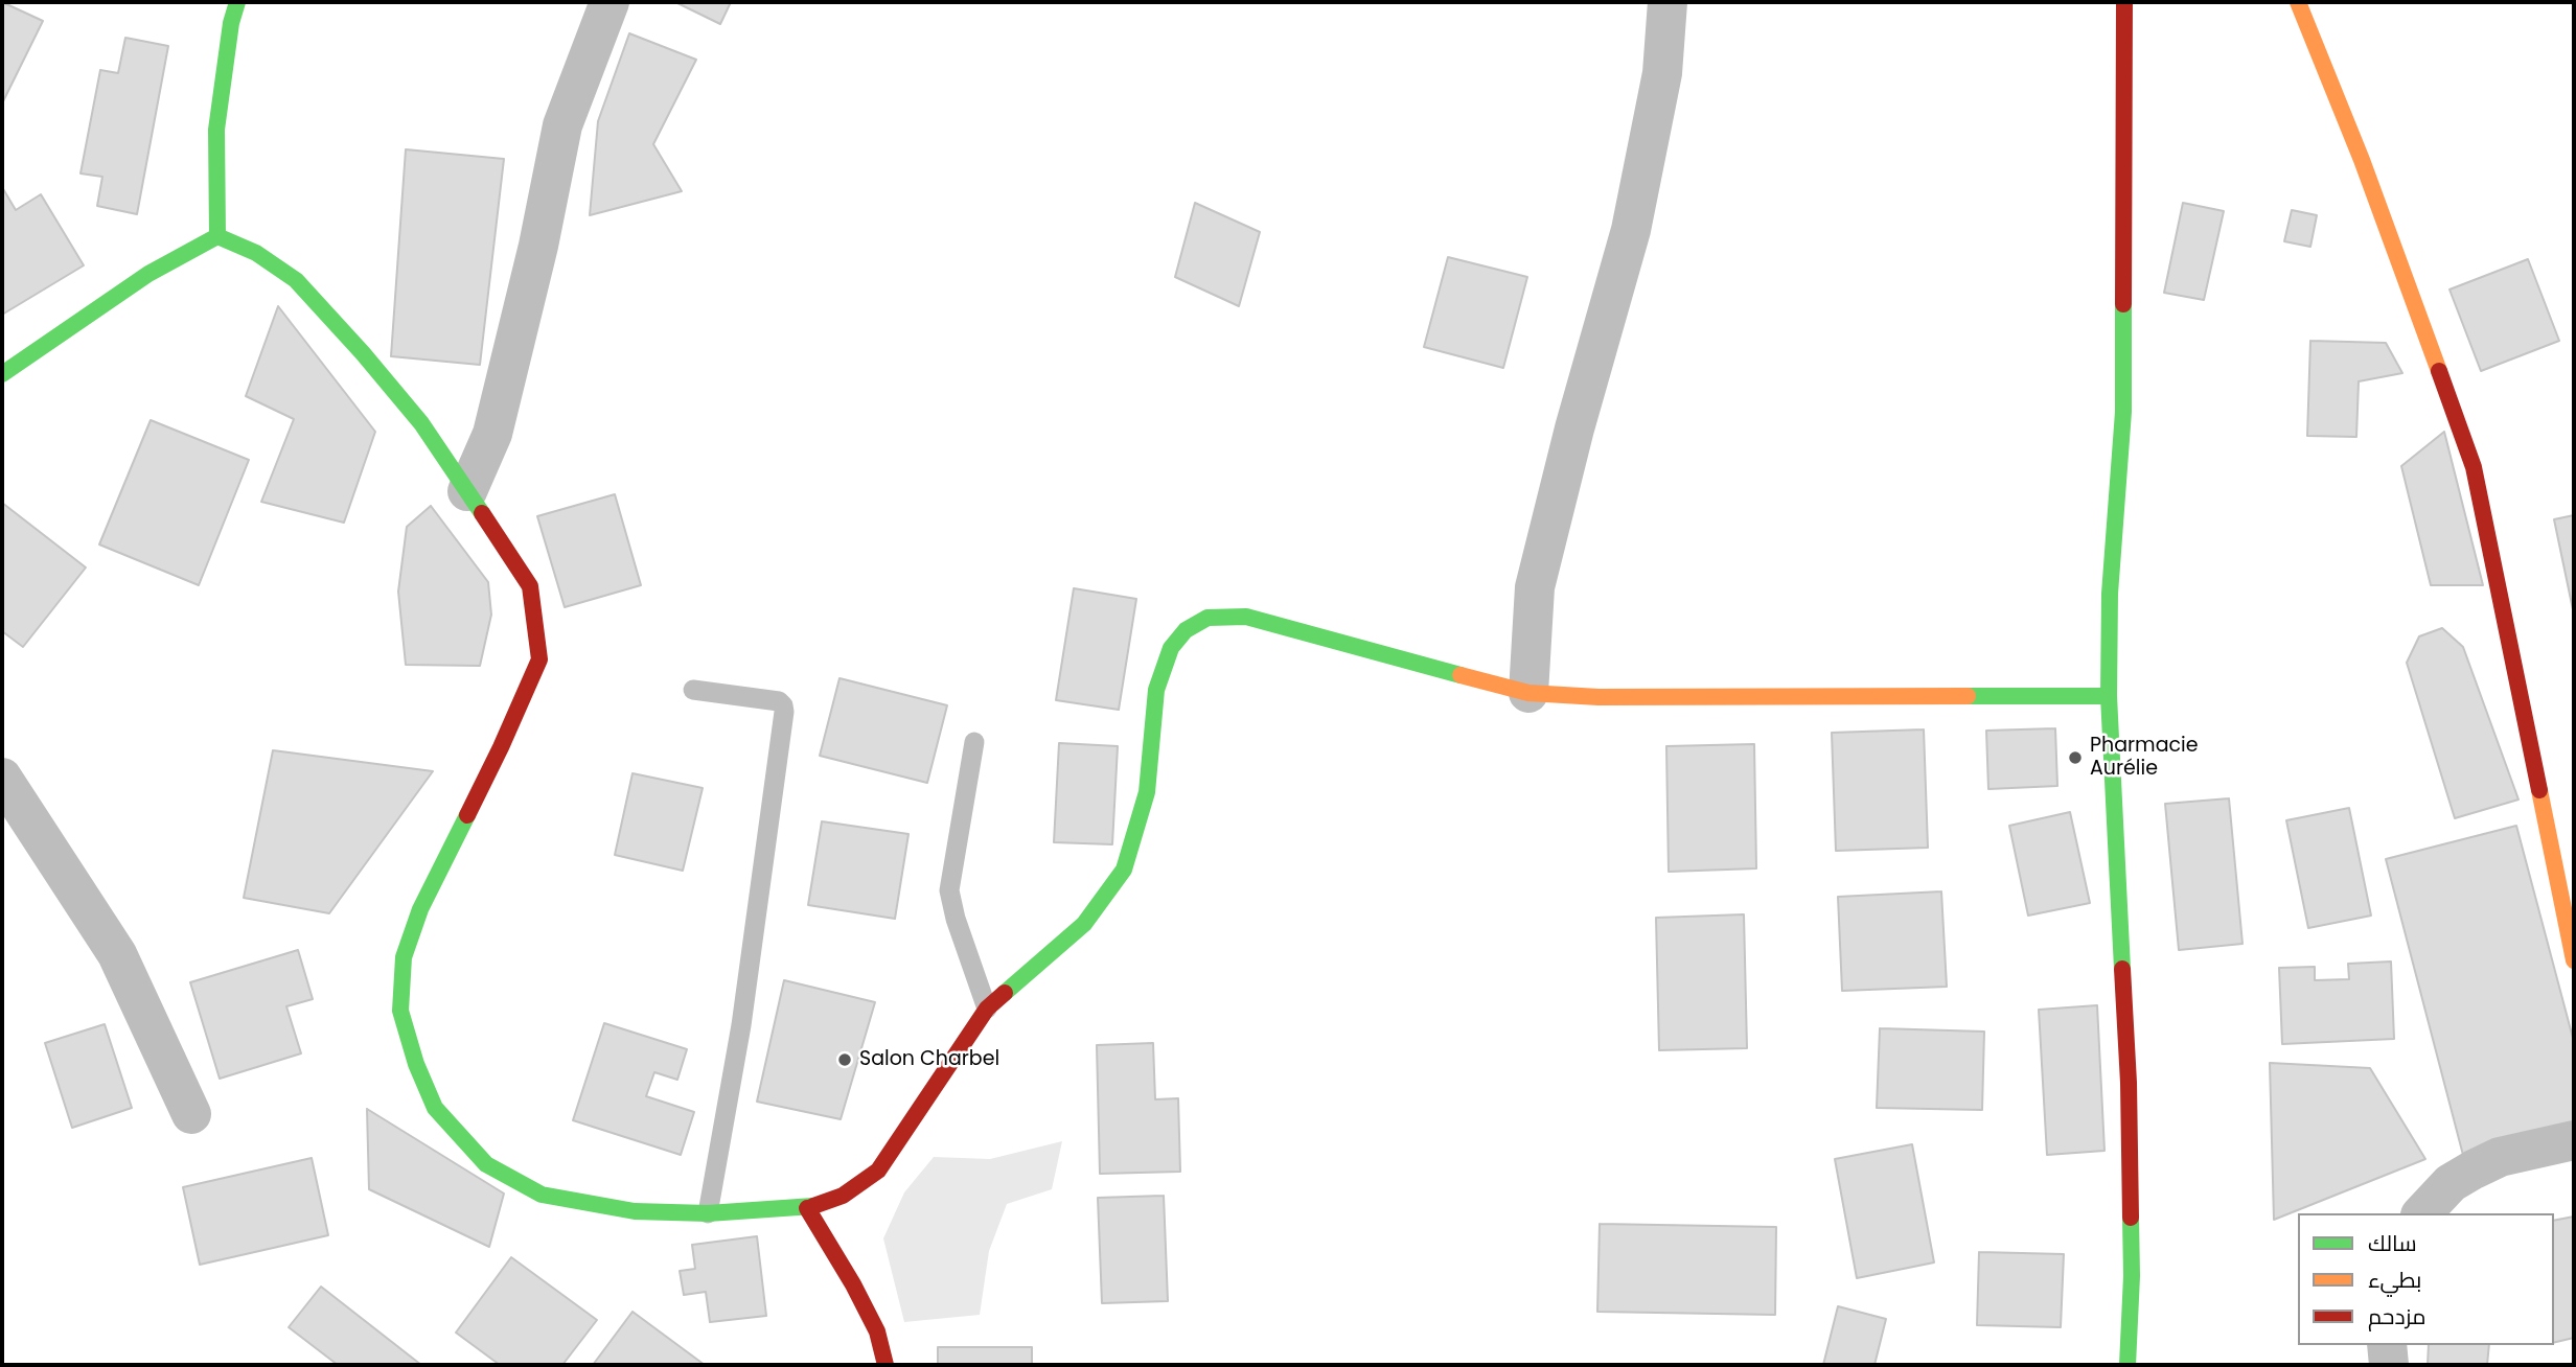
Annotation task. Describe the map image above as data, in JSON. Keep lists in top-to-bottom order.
{
  "places": ["Pharmacie Aurélie", "Salon Charbel"],
  "legend": ["سالك", "بطيء", "مزدحم"]
}
